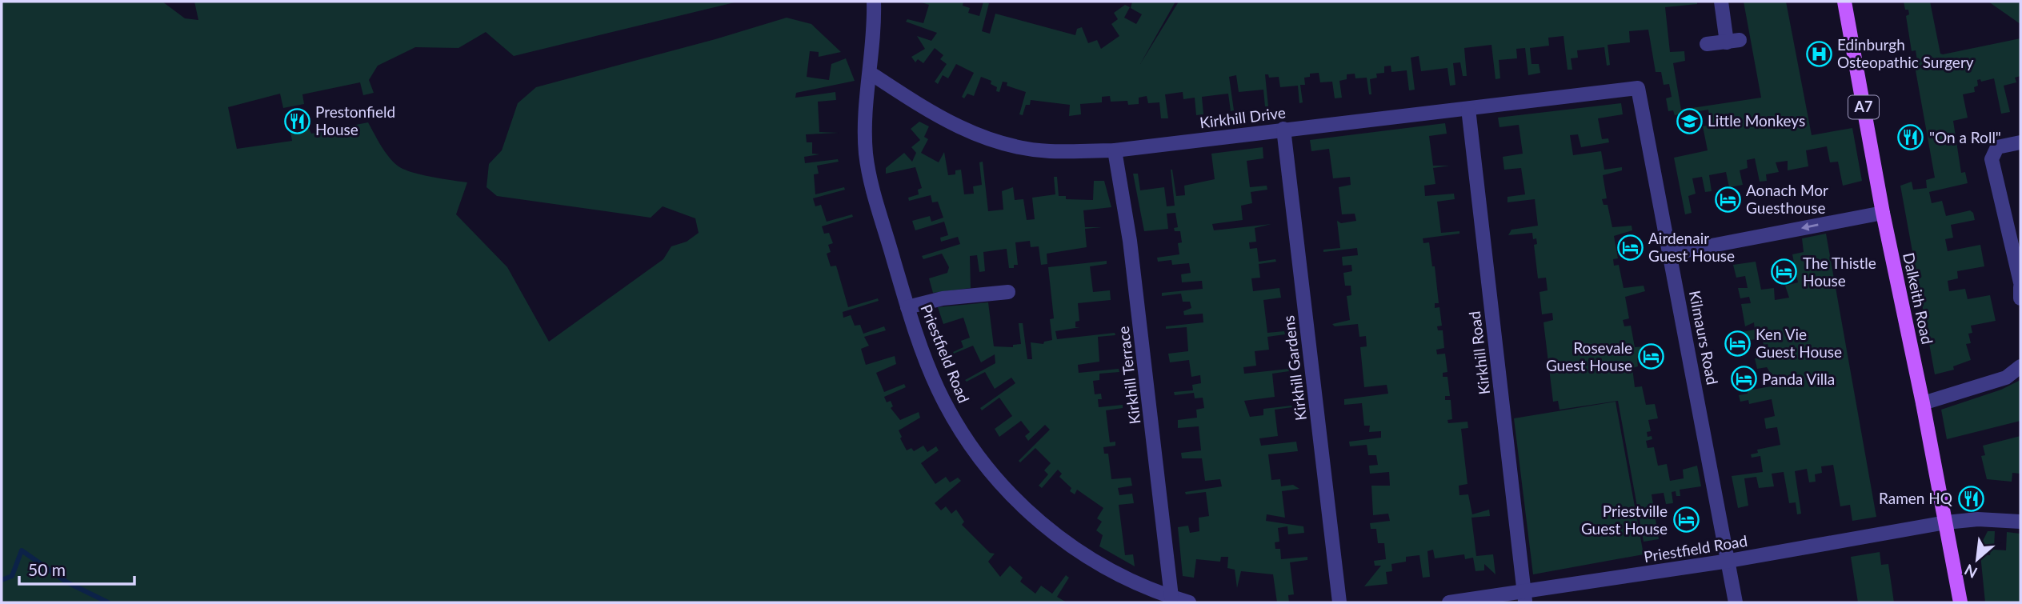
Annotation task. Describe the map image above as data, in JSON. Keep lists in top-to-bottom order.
{
  "streets": {
    "main road": ["A7", "Dalkeith Road"],
    "street": [
      "Kirkhill Drive",
      "Kilmaurs Road",
      "Kirkhill Road",
      "Priestfield Road",
      "Kirkhill Gardens",
      "Kirkhill Terrace"
    ]
  },
  "crossings": [
    ["Kirkhill Drive", "Kilmaurs Road"],
    ["Kirkhill Drive", "Kirkhill Road"],
    ["Kirkhill Drive", "Priestfield Road"],
    ["Kirkhill Drive", "Kirkhill Gardens"],
    ["Kirkhill Drive", "Kirkhill Terrace"],
    ["Dalkeith Road", "Priestfield Road"],
    ["Kilmaurs Road", "Priestfield Road"],
    ["Kirkhill Road", "Priestfield Road"],
    ["Priestfield Road", "Kirkhill Terrace"]
  ],
  "places": {
    "hospital": ["Edinburgh Osteopathic Surgery"],
    "restaurant": ["Prestonfield House", "\"On a Roll\"", "Ramen HQ"],
    "school or university": ["Little Monkeys"],
    "hotel": [
      "Aonach Mor Guesthouse",
      "Airdenair Guest House",
      "The Thistle House",
      "Ken Vie Guest House",
      "Rosevale Guest House",
      "Panda Villa",
      "Priestville Guest House"
    ]
  },
  "scale_bar": "50 m",
  "north": "bottom left"
}
